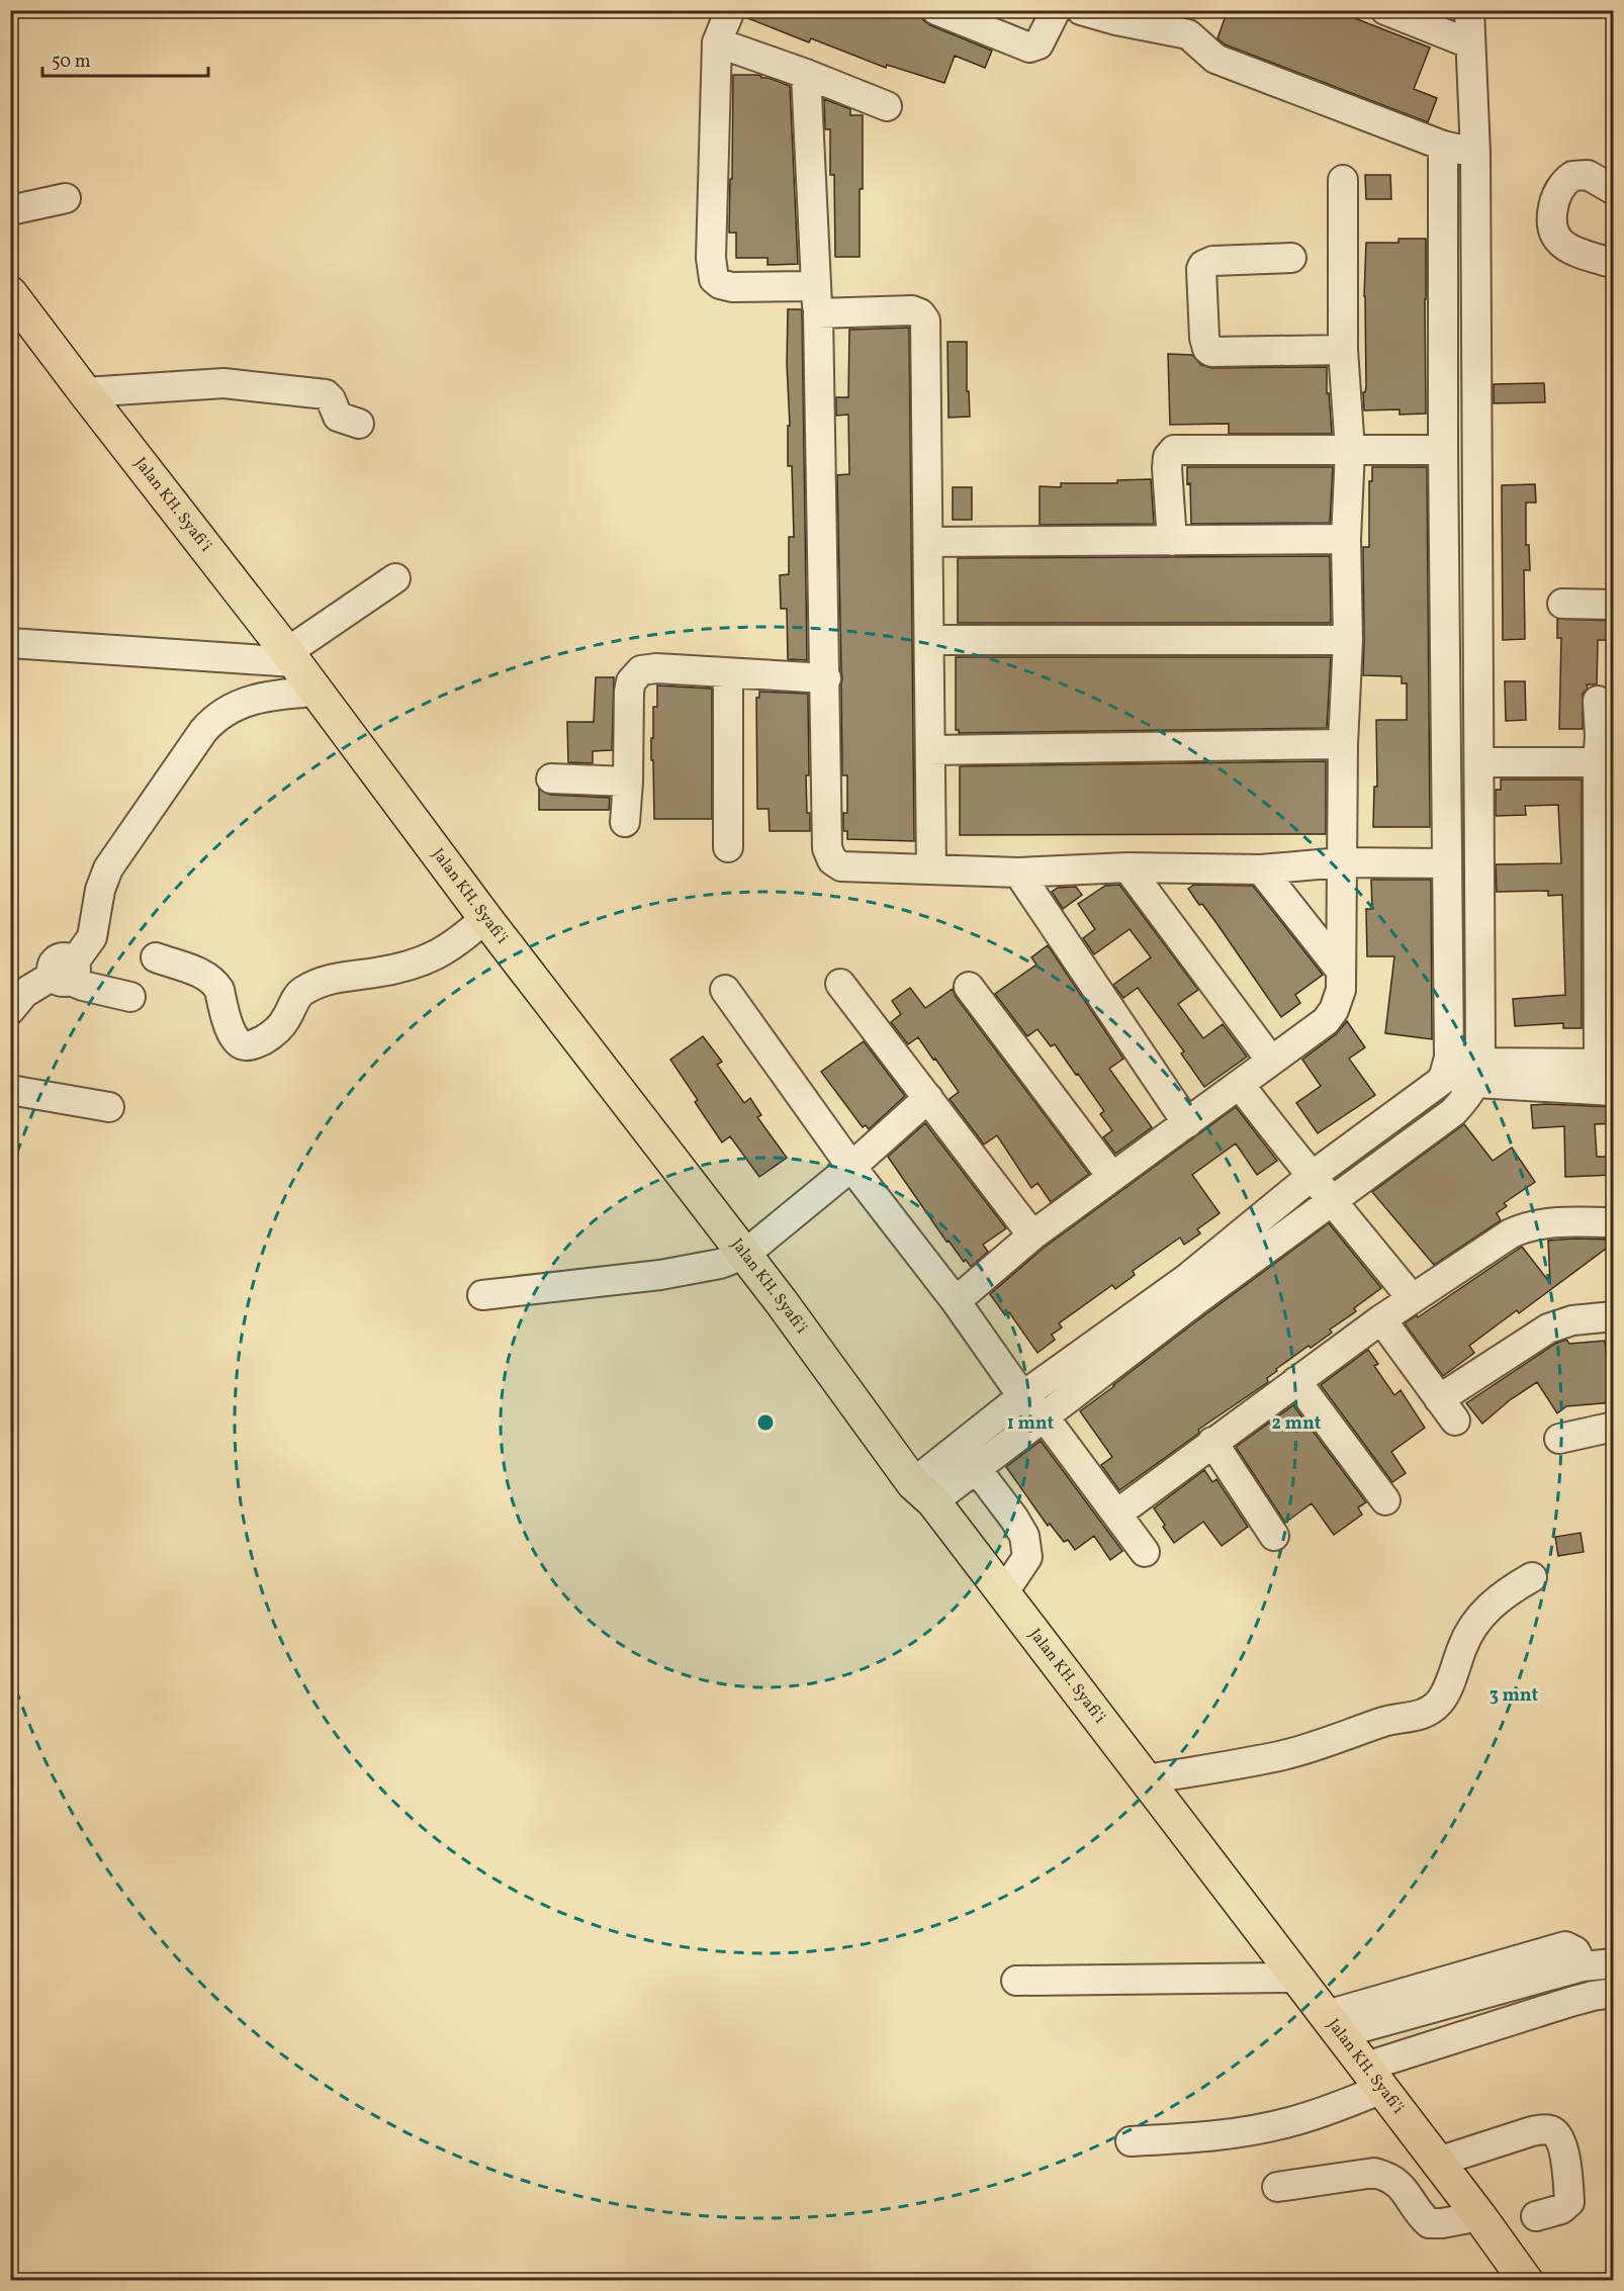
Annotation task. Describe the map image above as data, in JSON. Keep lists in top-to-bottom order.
{
  "streets": {
    "main road": ["Jalan KH. Syafi'i"]
  },
  "scale_bar": "50 m",
  "rings": ["1 mnt", "2 mnt", "3 mnt"]
}
